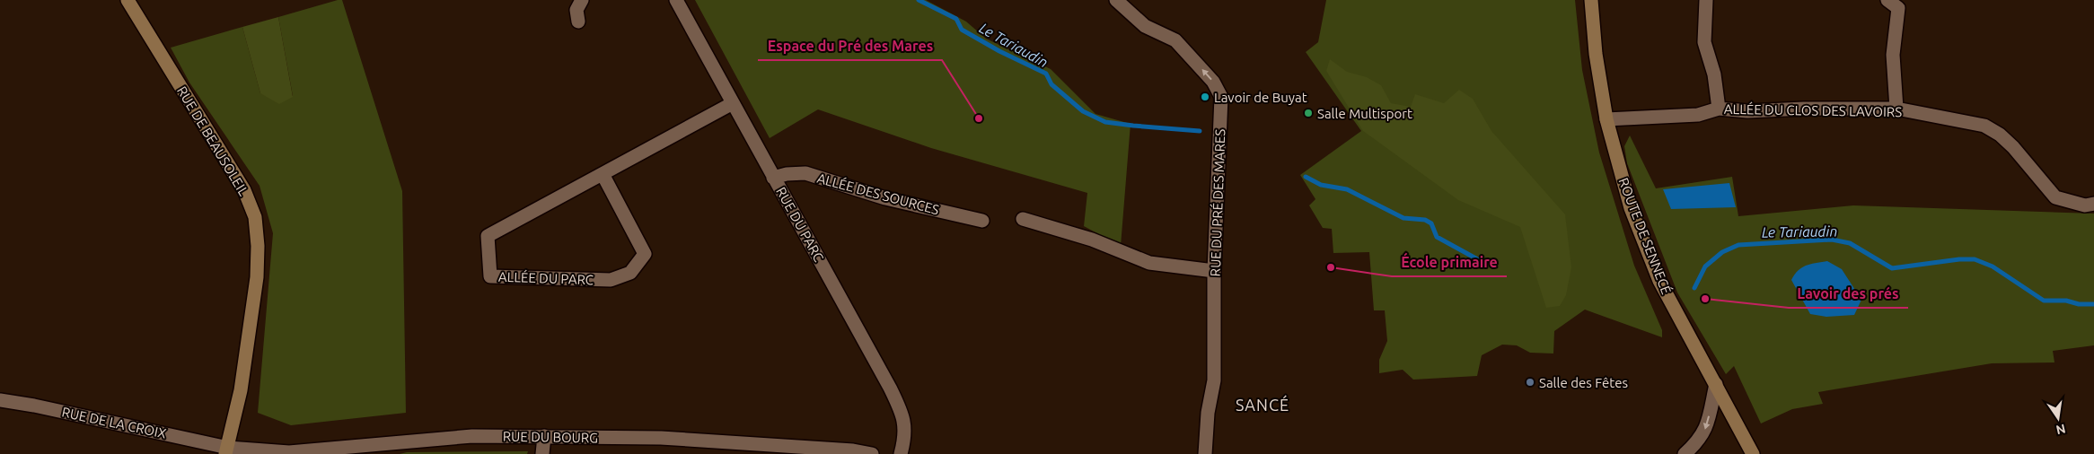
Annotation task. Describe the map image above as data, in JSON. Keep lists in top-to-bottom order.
{
  "streets": {
    "street": [
      "ALLÉE DU CLOS DES LAVOIRS",
      "RUE DE BEAUSOLEIL",
      "ALLÉE DES SOURCES",
      "RUE DU PRÉ DES MARES",
      "RUE DU PARC",
      "ROUTE DE SENNECÉ",
      "ALLÉE DU PARC",
      "RUE DE LA CROIX",
      "RUE DU BOURG"
    ]
  },
  "crossings": [
    ["ALLÉE DU CLOS DES LAVOIRS", "ROUTE DE SENNECÉ"],
    ["RUE DE BEAUSOLEIL", "RUE DE LA CROIX"],
    ["RUE DE BEAUSOLEIL", "RUE DU BOURG"],
    ["ALLÉE DES SOURCES", "RUE DU PARC"],
    ["RUE DU PARC", "ALLÉE DU PARC"],
    ["RUE DE LA CROIX", "RUE DU BOURG"]
  ],
  "one_way": ["RUE DU PRÉ DES MARES"],
  "districts": ["SANCÉ"],
  "water": ["Le Tariaudin"],
  "places": [
    "Lavoir de Buyat",
    "Salle Multisport",
    "Espace du Pré des Mares",
    "École primaire",
    "Lavoir des prés",
    "Salle des Fêtes"
  ],
  "north": "bottom"
}
